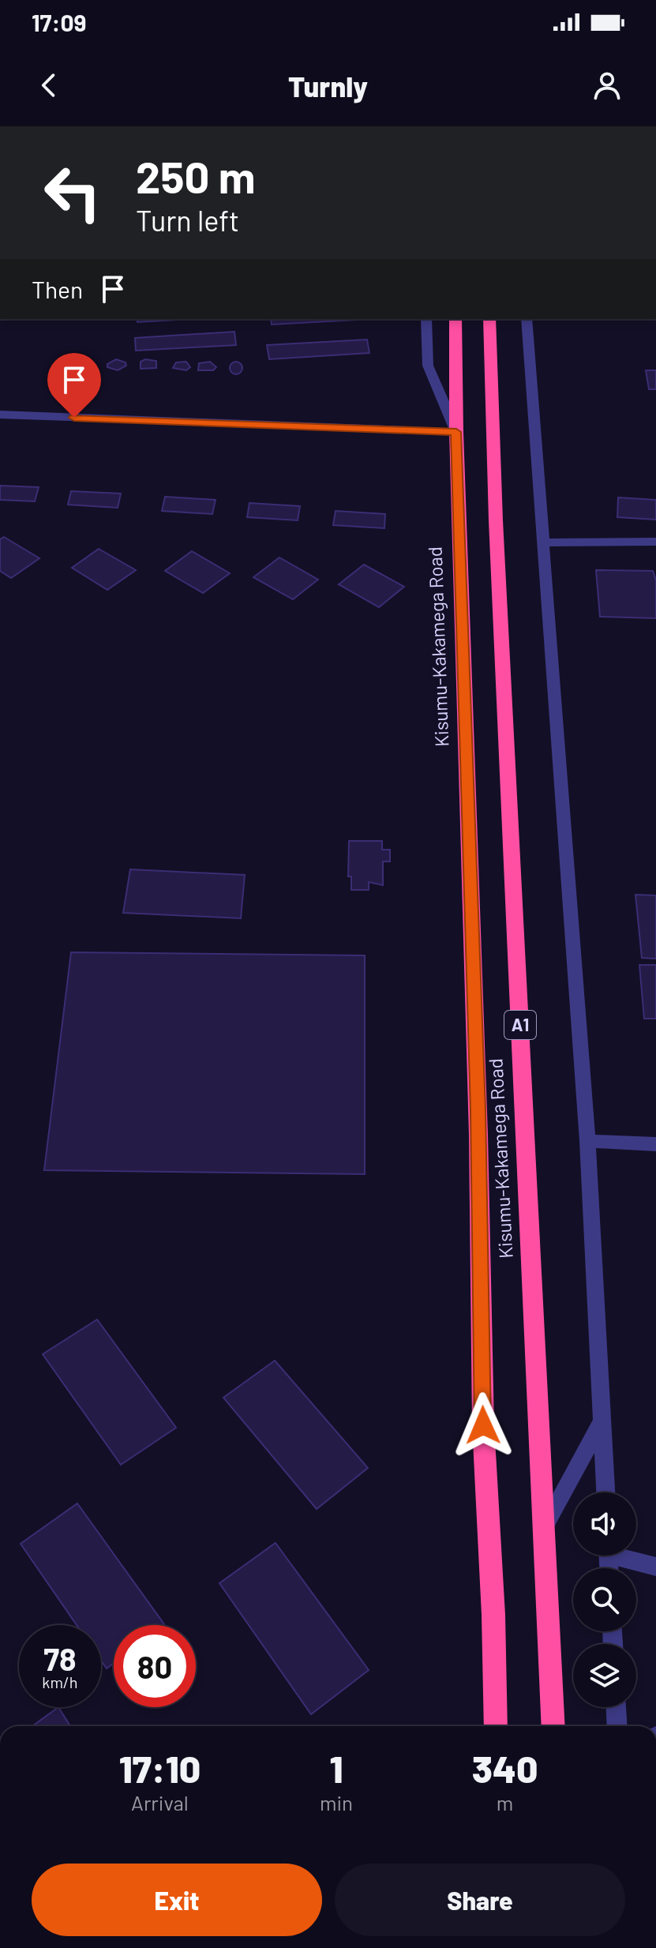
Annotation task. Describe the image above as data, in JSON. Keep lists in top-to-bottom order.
{
  "streets": {
    "highway": ["Kisumu-Kakamega Road", "A1"]
  },
  "page": {
    "status": "17:09",
    "header": "Turnly",
    "turn": ["250 m", "Turn left"],
    "then": "Then",
    "speed": "78 km/h",
    "limit": "80",
    "eta": [
      "17:10",
      "Arrival",
      "1",
      "min",
      "340",
      "m"
    ],
    "buttons": ["Exit", "Share"]
  }
}
